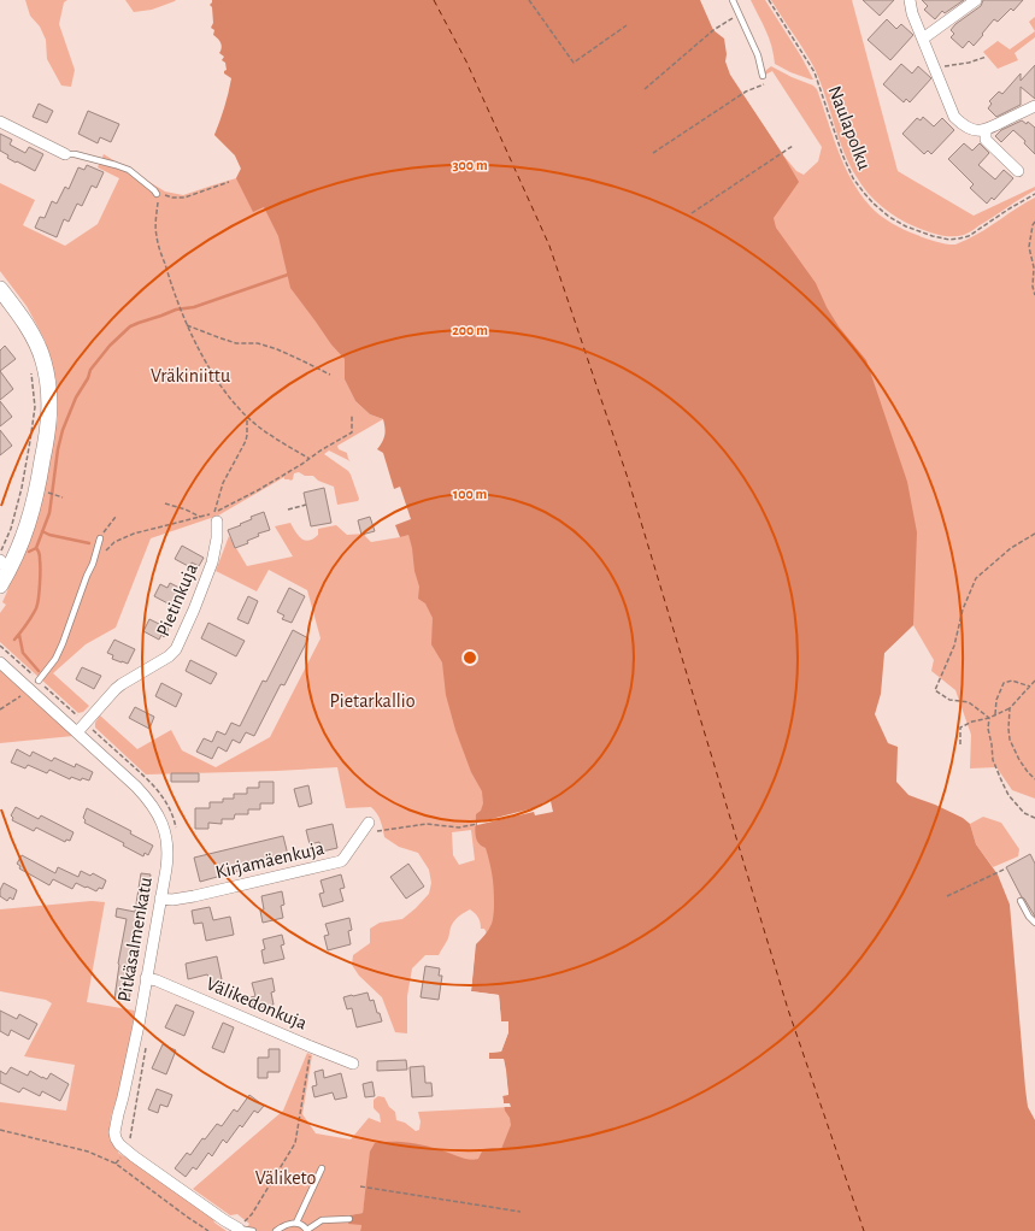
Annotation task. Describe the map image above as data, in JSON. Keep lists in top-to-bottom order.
{
  "streets": {
    "street": [
      "Pietinkuja",
      "Kirjamäenkuja",
      "Pitkäsalmenkatu",
      "Välikedonkuja"
    ],
    "path": ["Naulapolku"]
  },
  "crossings": [
    ["Pietinkuja", "Pitkäsalmenkatu"],
    ["Kirjamäenkuja", "Pitkäsalmenkatu"],
    ["Pitkäsalmenkatu", "Välikedonkuja"]
  ],
  "parks": ["Vräkiniittu", "Pietarkallio", "Väliketo"],
  "rings": ["300 m", "200 m", "100 m"]
}
